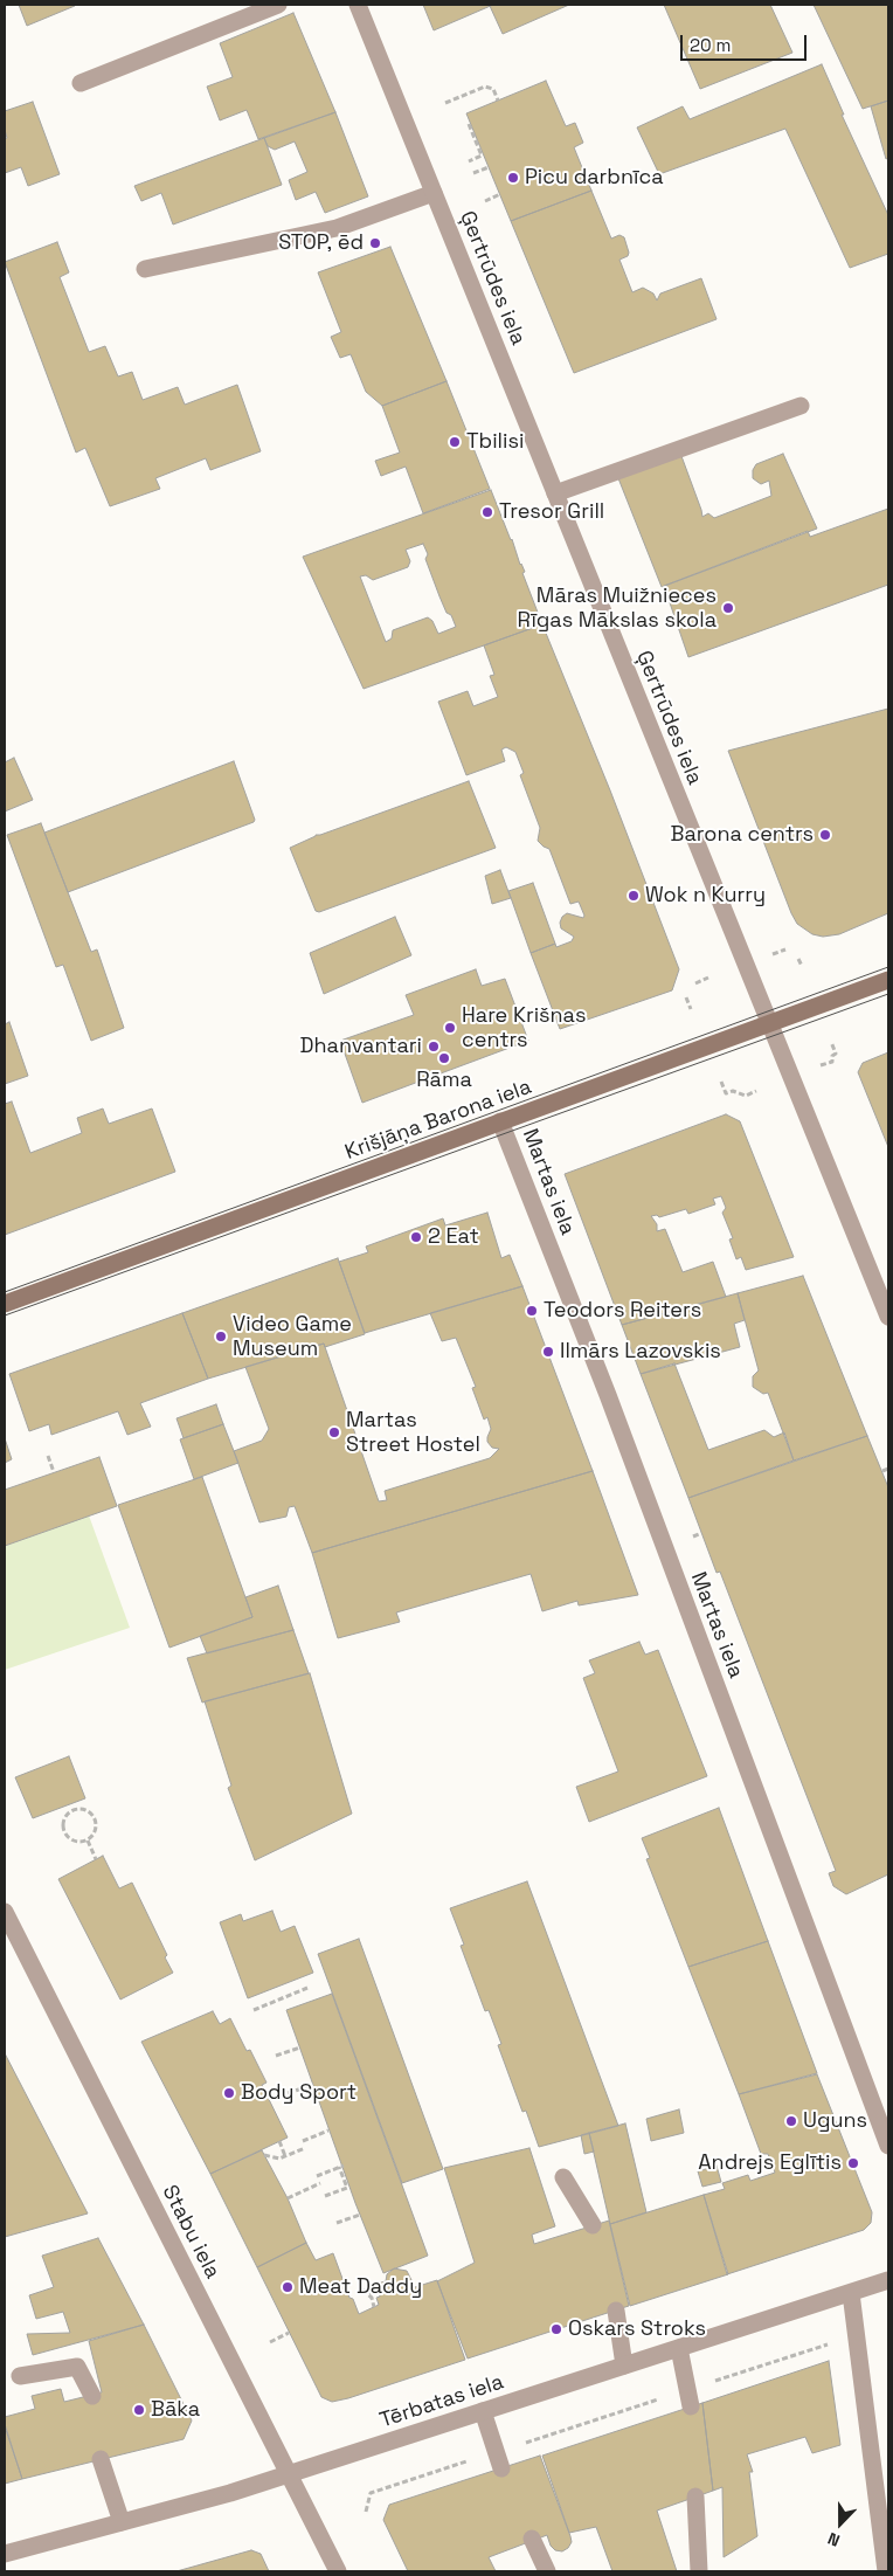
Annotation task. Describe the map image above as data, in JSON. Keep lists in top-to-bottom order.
{
  "streets": {
    "street": [
      "Ģertrūdes iela",
      "Krišjāņa Barona iela",
      "Martas iela",
      "Stabu iela",
      "Tērbatas iela"
    ]
  },
  "crossings": [
    ["Ģertrūdes iela", "Krišjāņa Barona iela"],
    ["Krišjāņa Barona iela", "Martas iela"],
    ["Stabu iela", "Tērbatas iela"]
  ],
  "places": [
    "Picu darbnīca",
    "STOP, ēd",
    "Tbilisi",
    "Tresor Grill",
    "Māras Muižnieces Rīgas Mākslas skola",
    "Barona centrs",
    "Wok n Kurry",
    "Hare Krišnas centrs",
    "Dhanvantari",
    "Rāma",
    "2 Eat",
    "Teodors Reiters",
    "Video Game Museum",
    "Ilmārs Lazovskis",
    "Martas Street Hostel",
    "Body Sport",
    "Uguns",
    "Andrejs Eglītis",
    "Meat Daddy",
    "Oskars Stroks",
    "Bāka"
  ],
  "scale_bar": "20 m",
  "north": "bottom"
}
